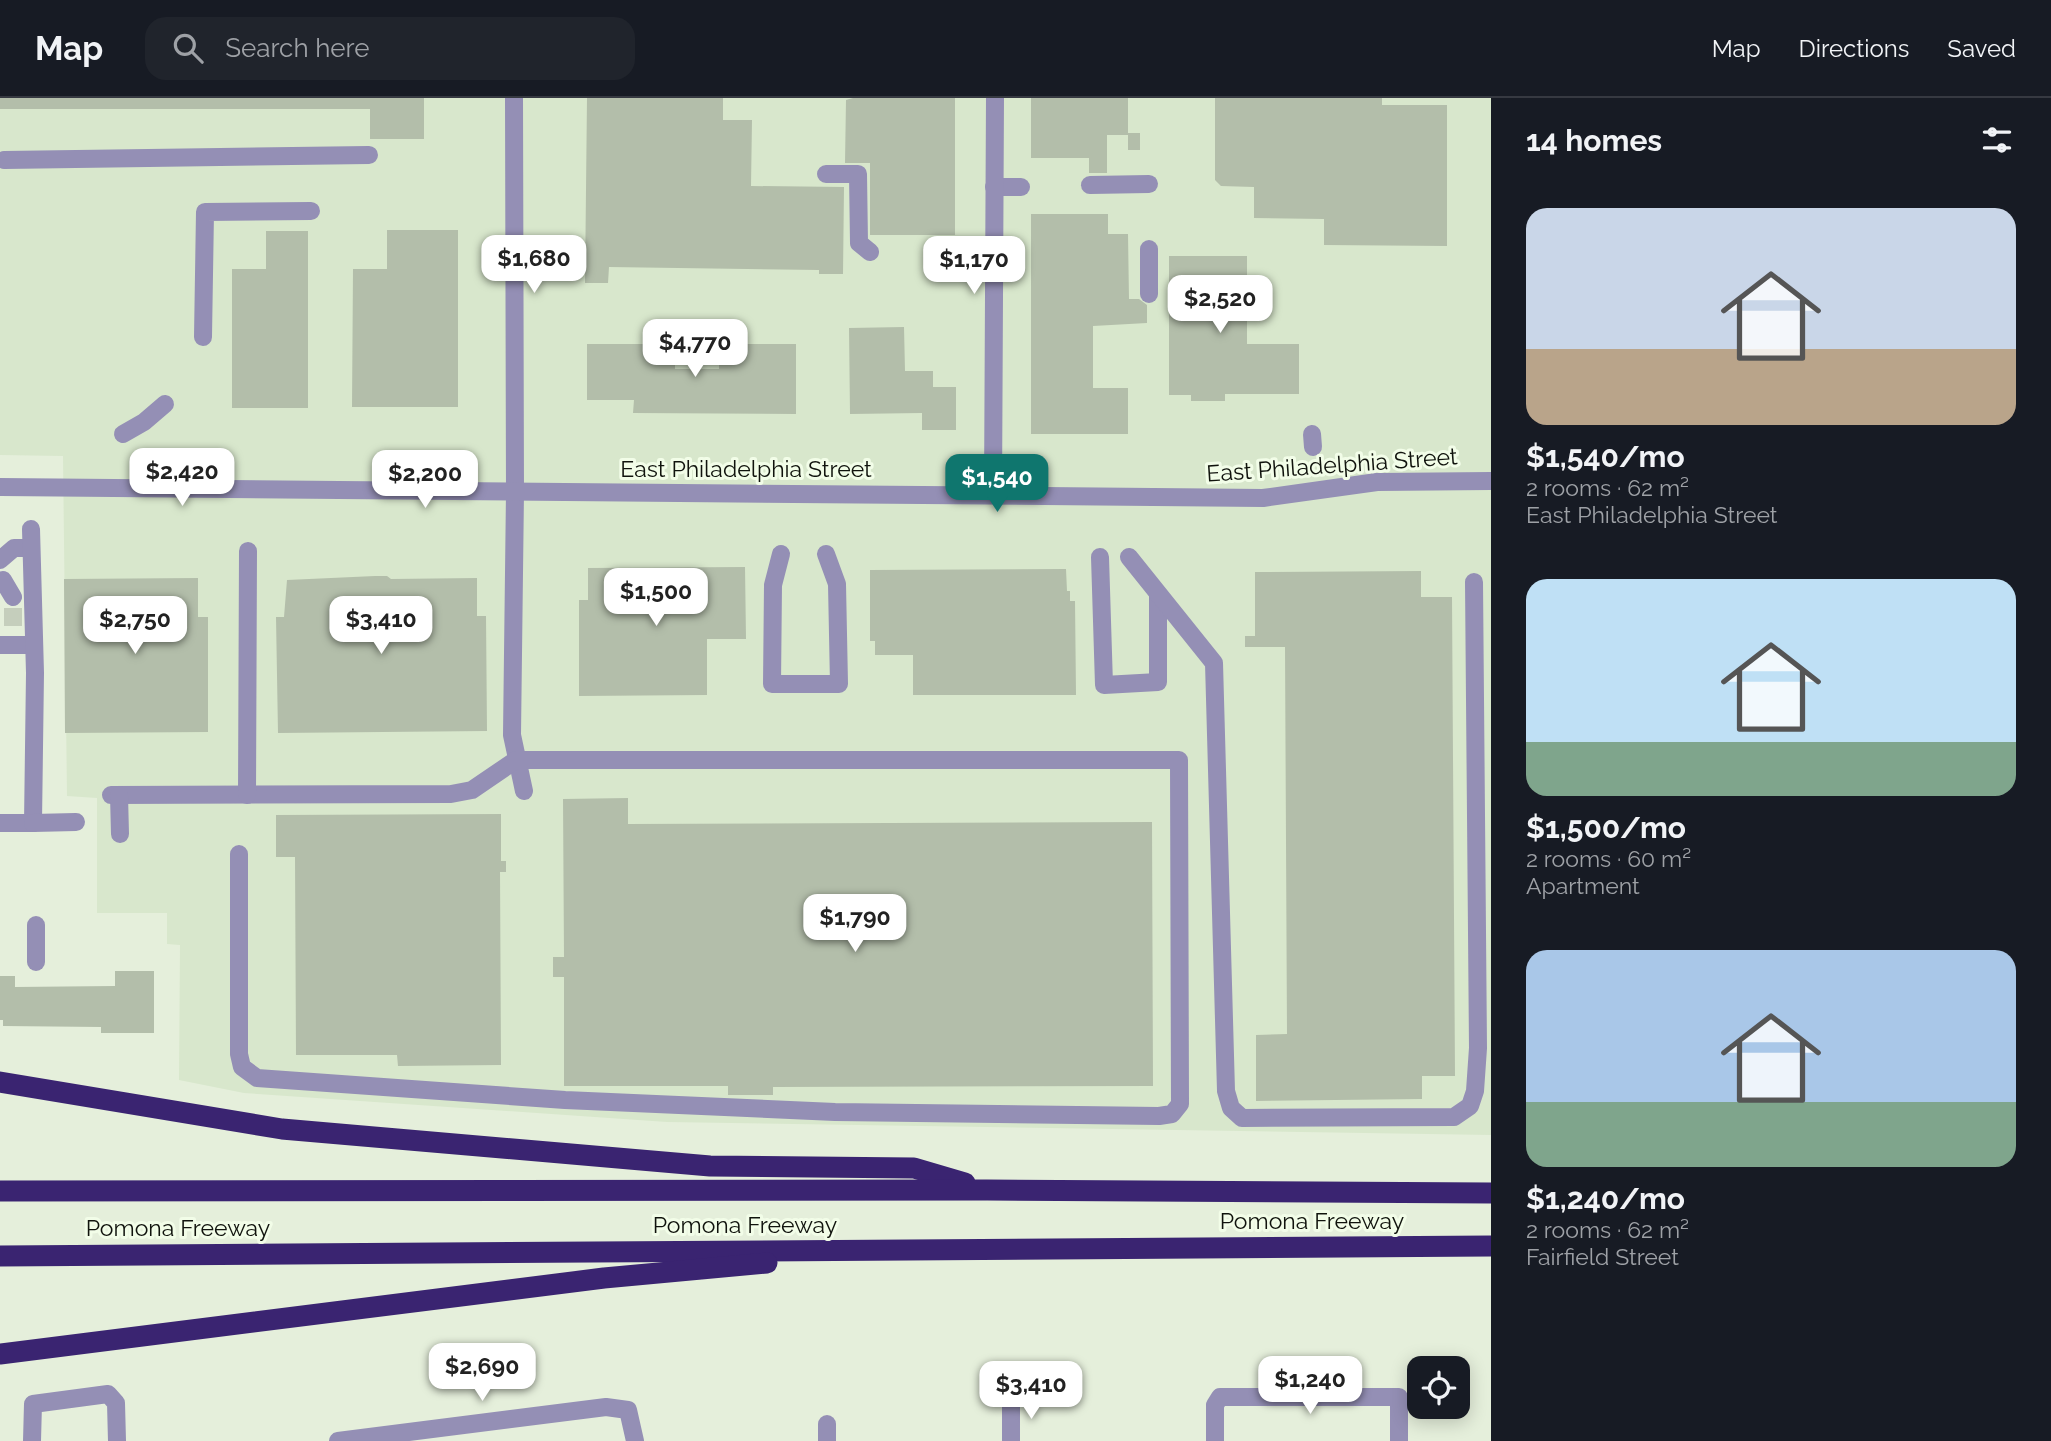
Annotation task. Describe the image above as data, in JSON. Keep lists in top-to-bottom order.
{
  "streets": {
    "highway": ["Pomona Freeway"],
    "street": ["East Philadelphia Street"]
  },
  "page": {
    "header": "Map",
    "search": "Search here",
    "nav": ["Map", "Directions", "Saved"],
    "heading": "14 homes",
    "list": [
      {
        "name": "$1,540/mo",
        "note": "2 rooms · 62 m² · East Philadelphia Street"
      },
      {
        "name": "$1,500/mo",
        "note": "2 rooms · 60 m² · Apartment"
      },
      {
        "name": "$1,240/mo",
        "note": "2 rooms · 62 m² · Fairfield Street"
      }
    ],
    "price": [
      "$1,680",
      "$1,170",
      "$2,520",
      "$4,770",
      "$2,420",
      "$2,200",
      "$1,540",
      "$1,500",
      "$2,750",
      "$3,410",
      "$1,790",
      "$2,690",
      "$1,240",
      "$3,410"
    ]
  }
}
